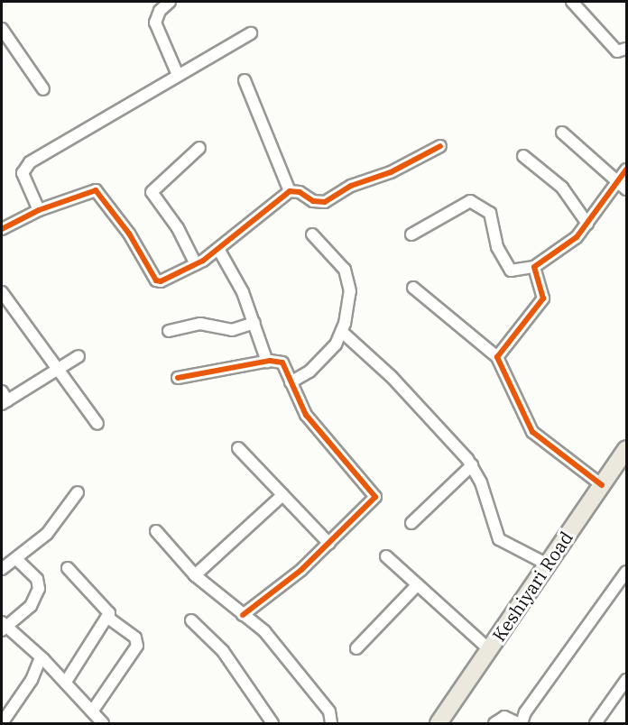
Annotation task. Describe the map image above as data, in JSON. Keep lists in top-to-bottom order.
{
  "streets": {
    "main road": ["Keshiyari Road"]
  }
}
